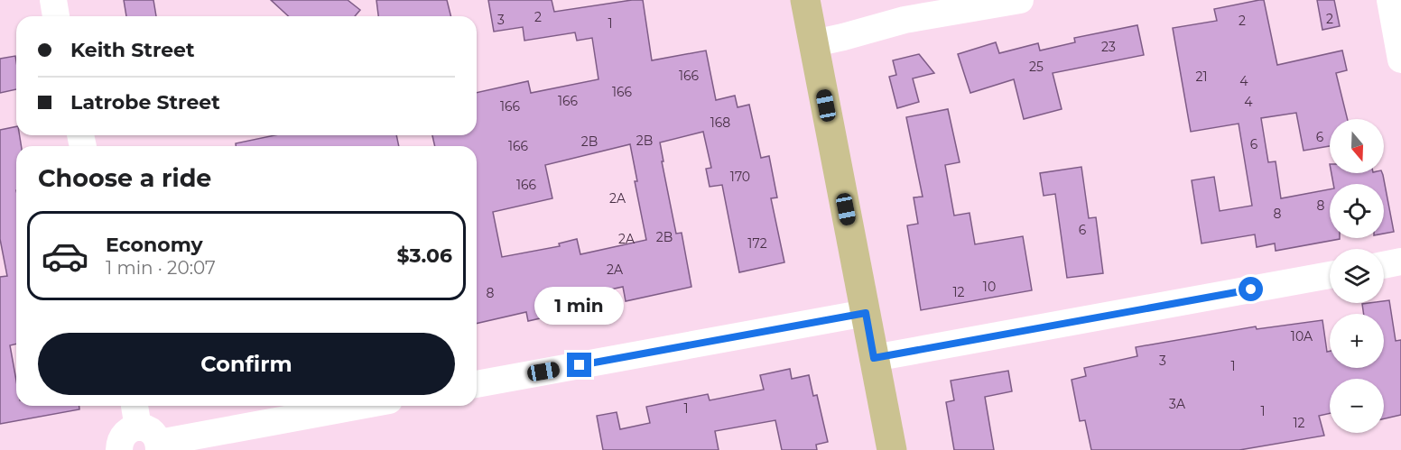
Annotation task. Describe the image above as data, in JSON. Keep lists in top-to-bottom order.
{
  "house_numbers": [
    "2",
    "2",
    "3",
    "2",
    "1",
    "23",
    "25",
    "166",
    "21",
    "4",
    "166",
    "166",
    "4",
    "166",
    "168",
    "6",
    "2B",
    "2B",
    "6",
    "166",
    "170",
    "166",
    "2A",
    "8",
    "8",
    "6",
    "2B",
    "2A",
    "172",
    "2A",
    "10",
    "12",
    "8",
    "10A",
    "3",
    "1",
    "3A",
    "1",
    "1",
    "12"
  ],
  "north": "bottom",
  "page": {
    "banner": ["Keith Street", "Latrobe Street"],
    "map_buttons": ["+", "−"],
    "heading": "Choose a ride",
    "list": [
      {
        "name": "Economy",
        "note": "1 min · 20:07",
        "value": "$3.06"
      }
    ],
    "bubble": "1 min",
    "buttons": "Confirm"
  }
}
